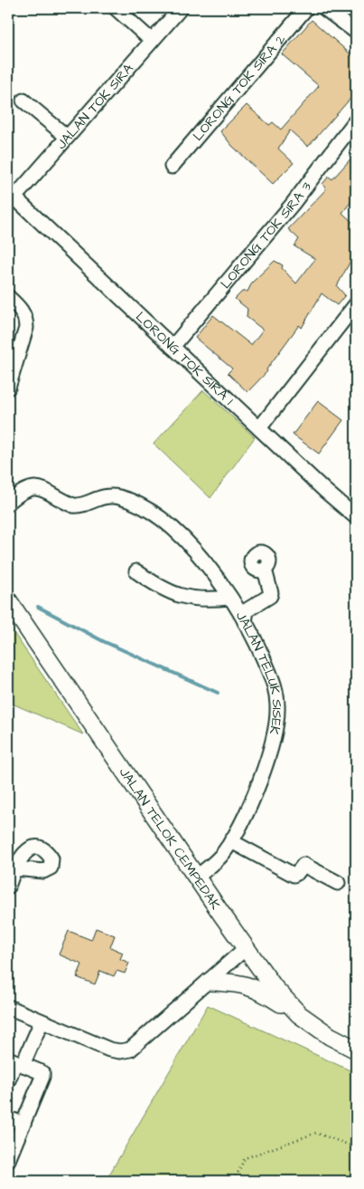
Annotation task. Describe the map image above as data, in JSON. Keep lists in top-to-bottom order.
{
  "streets": {
    "main road": ["JALAN TELOK CEMPEDAK"],
    "street": [
      "LORONG TOK SIRA 2",
      "JALAN TOK SIRA",
      "LORONG TOK SIRA 3",
      "LORONG TOK SIRA 1",
      "JALAN TELUK SISEK"
    ]
  },
  "crossings": [
    ["JALAN TOK SIRA", "LORONG TOK SIRA 1"],
    ["LORONG TOK SIRA 3", "LORONG TOK SIRA 1"],
    ["JALAN TELUK SISEK", "JALAN TELOK CEMPEDAK"]
  ]
}
